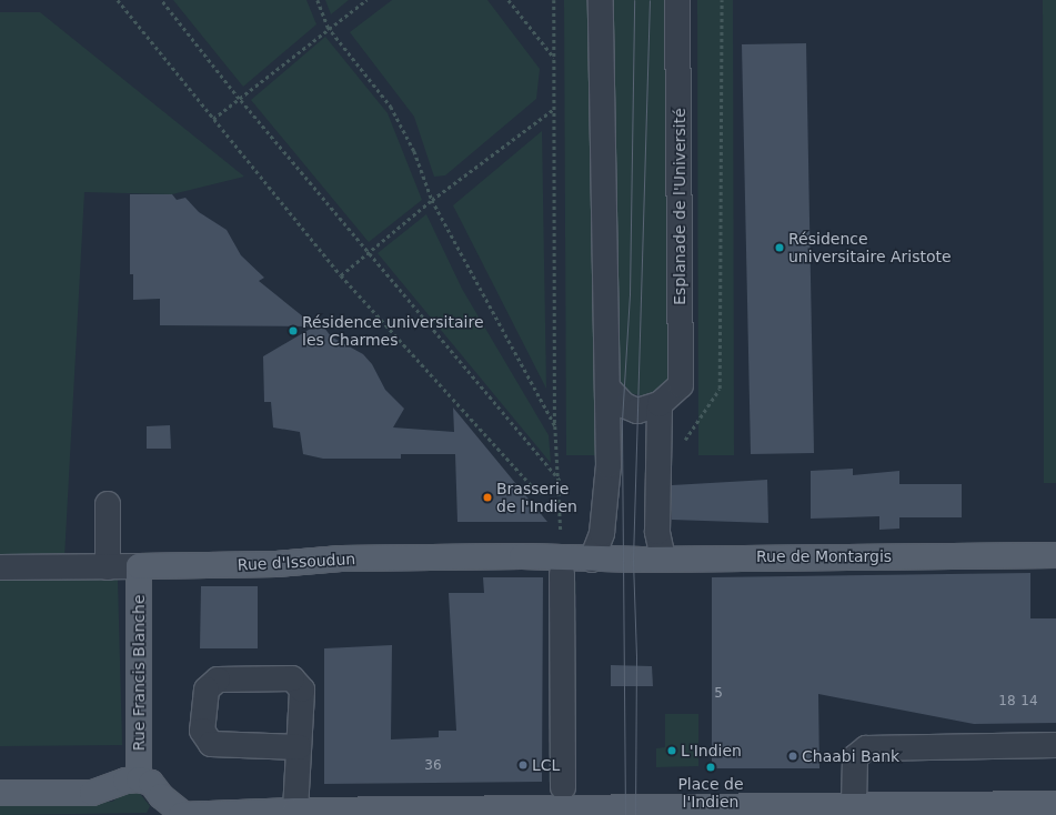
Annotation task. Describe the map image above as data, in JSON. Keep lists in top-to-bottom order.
{
  "streets": {
    "main road": ["Rue de Montargis", "Rue d'Issoudun", "Rue Francis Blanche"],
    "street": ["Esplanade de l'Université"]
  },
  "crossings": [
    ["Rue de Montargis", "Rue d'Issoudun"],
    ["Rue d'Issoudun", "Rue Francis Blanche"]
  ],
  "places": [
    "Résidence universitaire Aristote",
    "Résidence universitaire les Charmes",
    "Brasserie de l'Indien",
    "L'Indien",
    "Chaabi Bank",
    "LCL",
    "Place de l'Indien"
  ],
  "house_numbers": [
    "5",
    "18",
    "14",
    "36"
  ]
}
